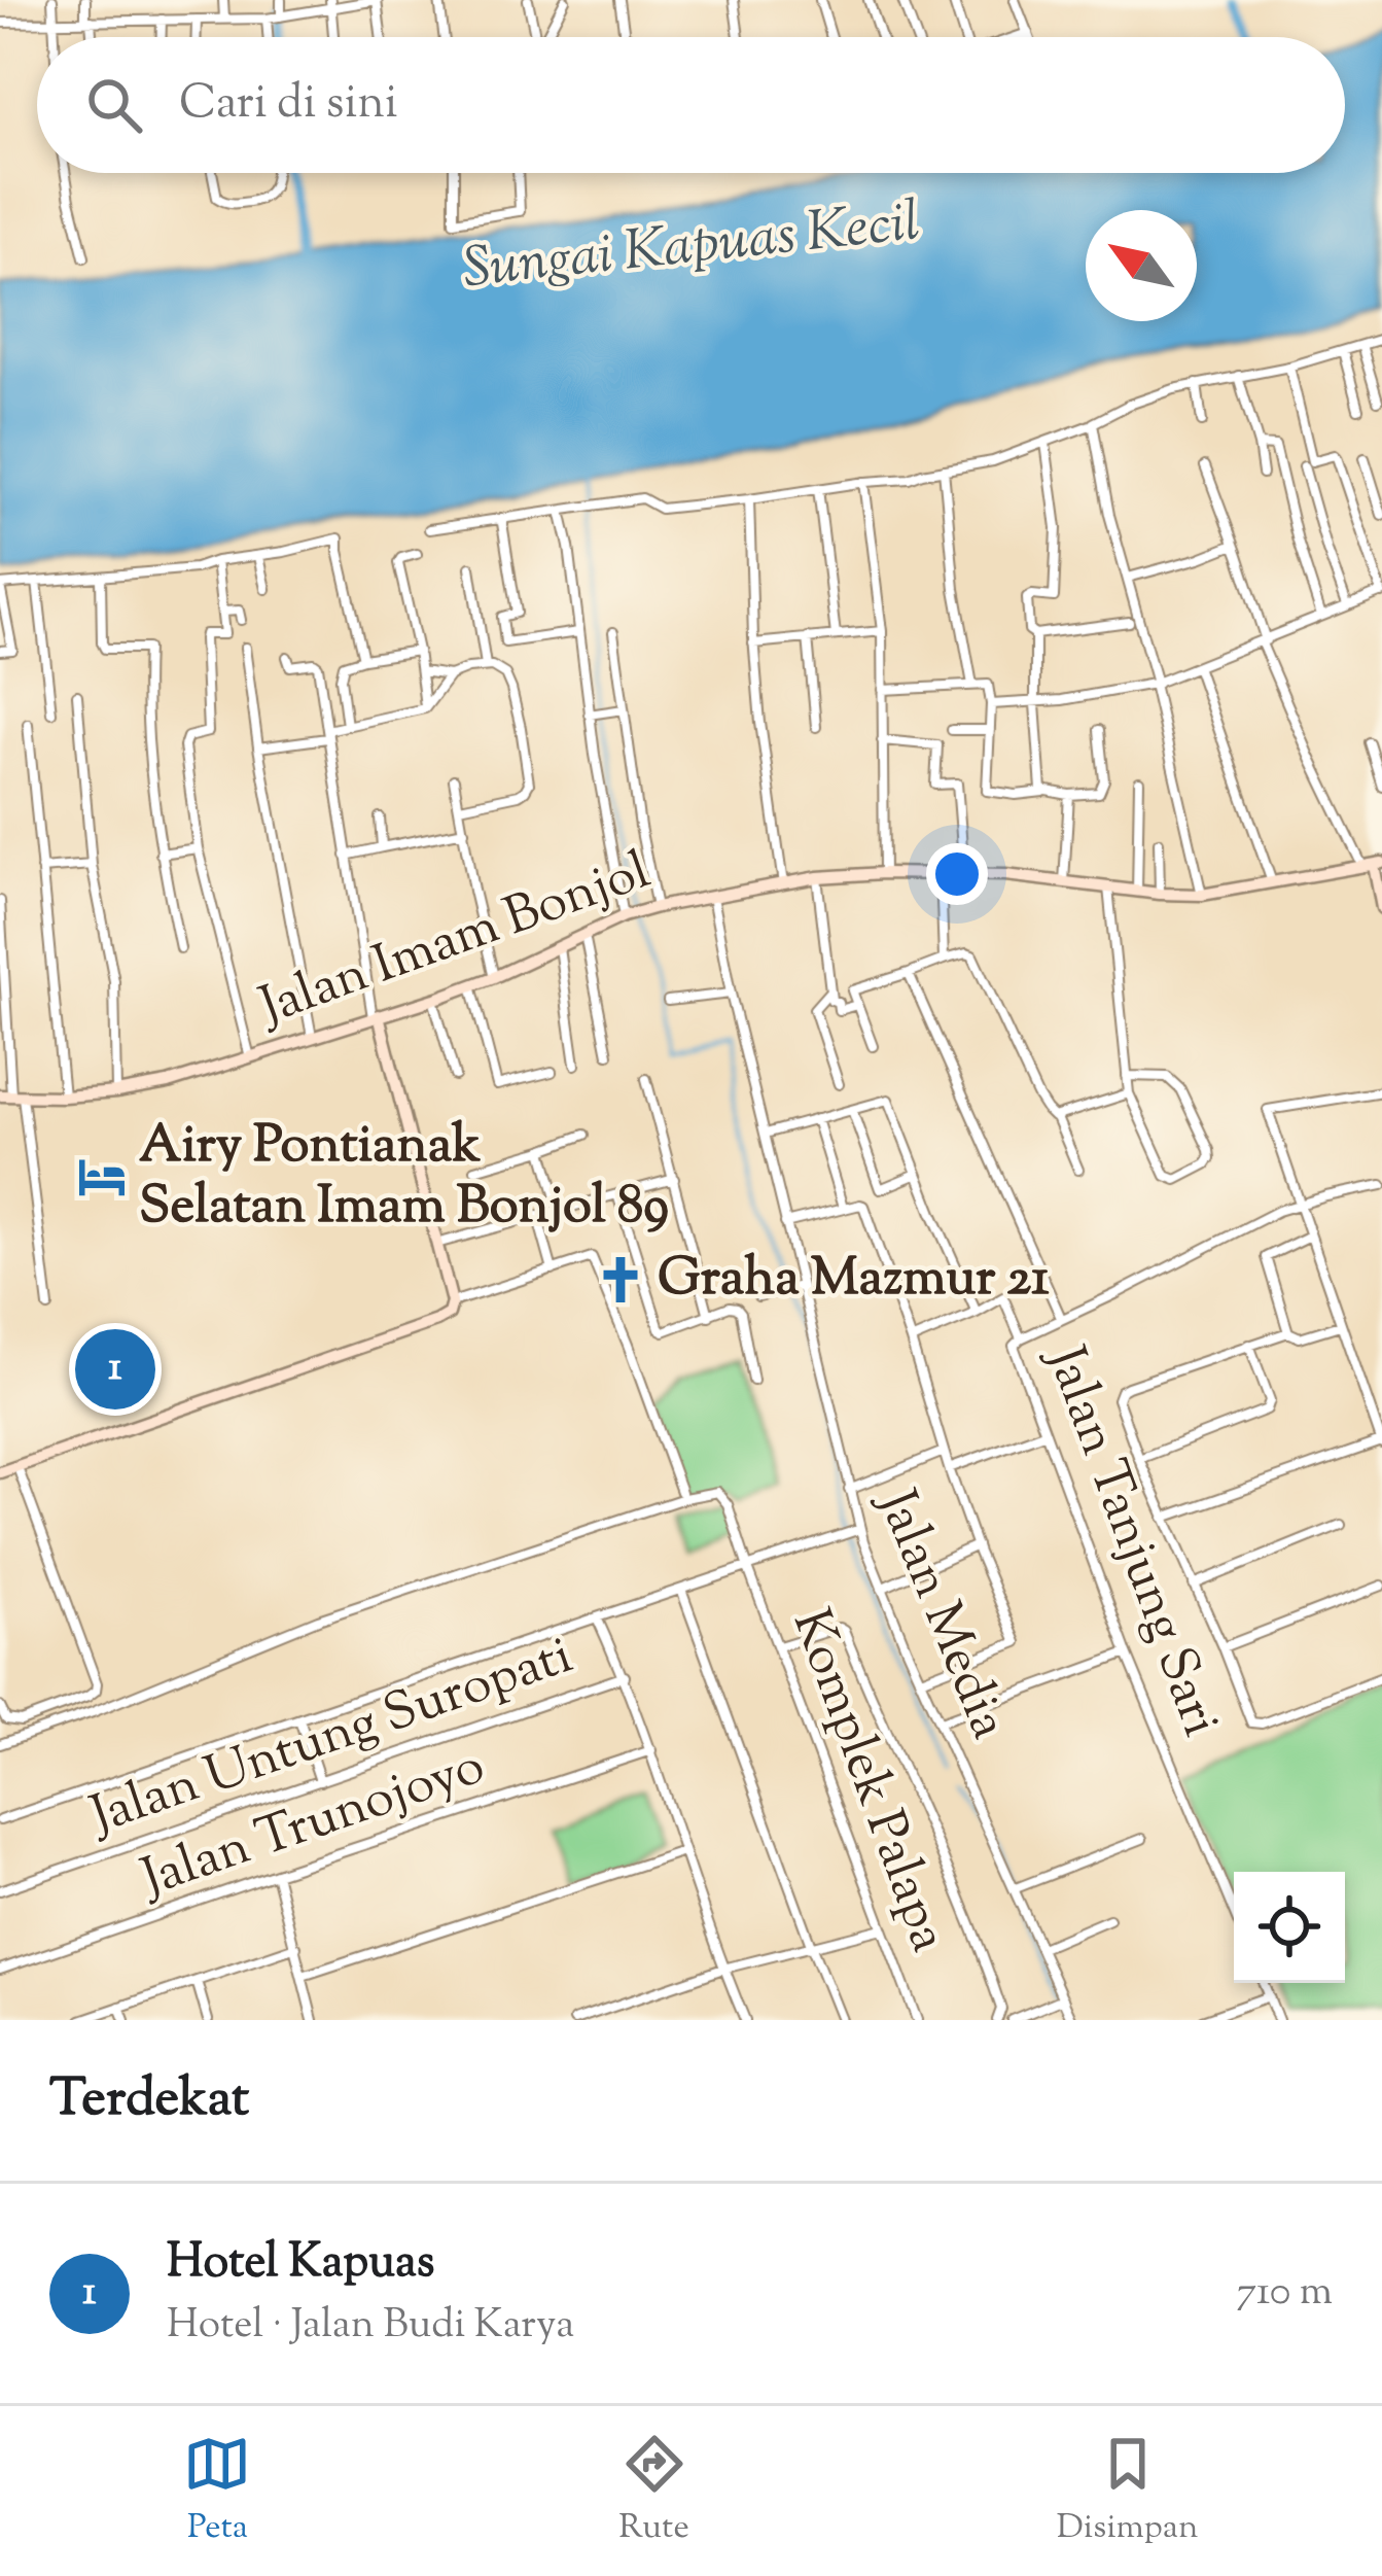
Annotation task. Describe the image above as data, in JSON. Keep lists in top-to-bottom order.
{
  "streets": {
    "main road": ["Jalan Imam Bonjol"],
    "street": [
      "Jalan Tanjung Sari",
      "Jalan Media",
      "Jalan Untung Suropati",
      "Komplek Palapa",
      "Jalan Trunojoyo"
    ]
  },
  "crossings": [
    ["Jalan Imam Bonjol", "Jalan Media"],
    ["Jalan Untung Suropati", "Jalan Trunojoyo"]
  ],
  "water": ["Sungai Kapuas Kecil"],
  "places": {
    "hotel": ["Airy Pontianak Selatan Imam Bonjol 89"],
    "church": ["Graha Mazmur 21"]
  },
  "north": "top left",
  "page": {
    "search": "Cari di sini",
    "pins": "1",
    "heading": "Terdekat",
    "list": [
      {
        "mark": "1",
        "name": "Hotel Kapuas",
        "note": "Hotel · Jalan Budi Karya",
        "value": "710 m"
      }
    ],
    "nav": ["Peta", "Rute", "Disimpan"]
  }
}
